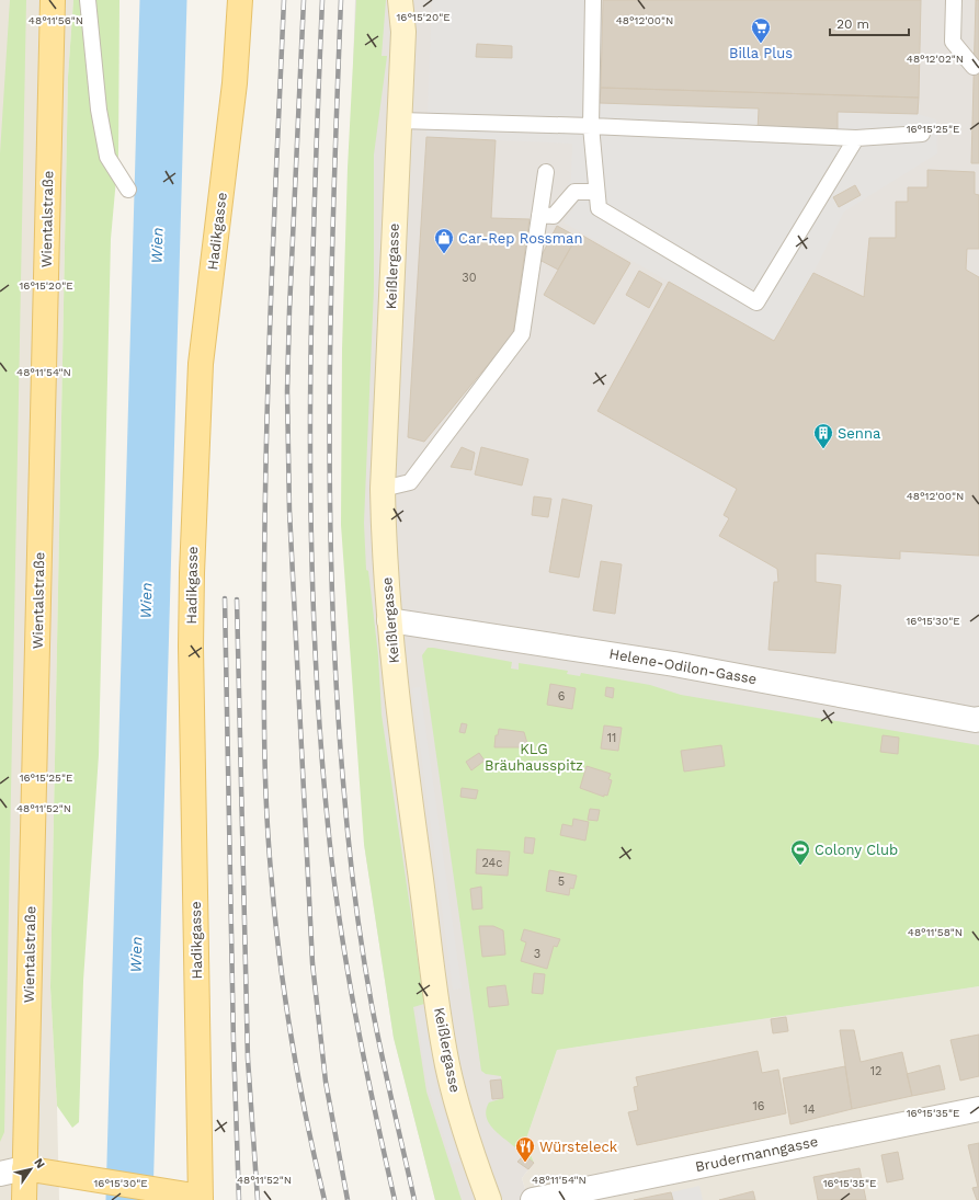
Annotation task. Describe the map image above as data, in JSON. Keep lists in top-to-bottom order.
{
  "streets": {
    "main road": ["Wientalstraße", "Hadikgasse"],
    "street": ["Keißlergasse", "Helene-Odilon-Gasse", "Brudermanngasse"]
  },
  "crossings": [
    ["Keißlergasse", "Helene-Odilon-Gasse"]
  ],
  "water": ["Wien"],
  "parks": ["KLG Bräuhausspitz"],
  "places": {
    "supermarket": ["Billa Plus"],
    "shop": ["Car-Rep Rossman"],
    "building": ["Senna"],
    "sports": ["Colony Club"],
    "restaurant": ["Würsteleck"]
  },
  "house_numbers": [
    "30",
    "6",
    "11",
    "24c",
    "5",
    "3",
    "12",
    "16",
    "14"
  ],
  "scale_bar": "20 m",
  "north": "top right",
  "coordinates": [
    "16°15'20\"E",
    "48°11'56\"N",
    "48°12'00\"N",
    "48°12'02\"N",
    "16°15'25\"E",
    "48°11'54\"N",
    "16°15'30\"E",
    "48°11'52\"N",
    "48°11'58\"N",
    "16°15'35\"E"
  ]
}
